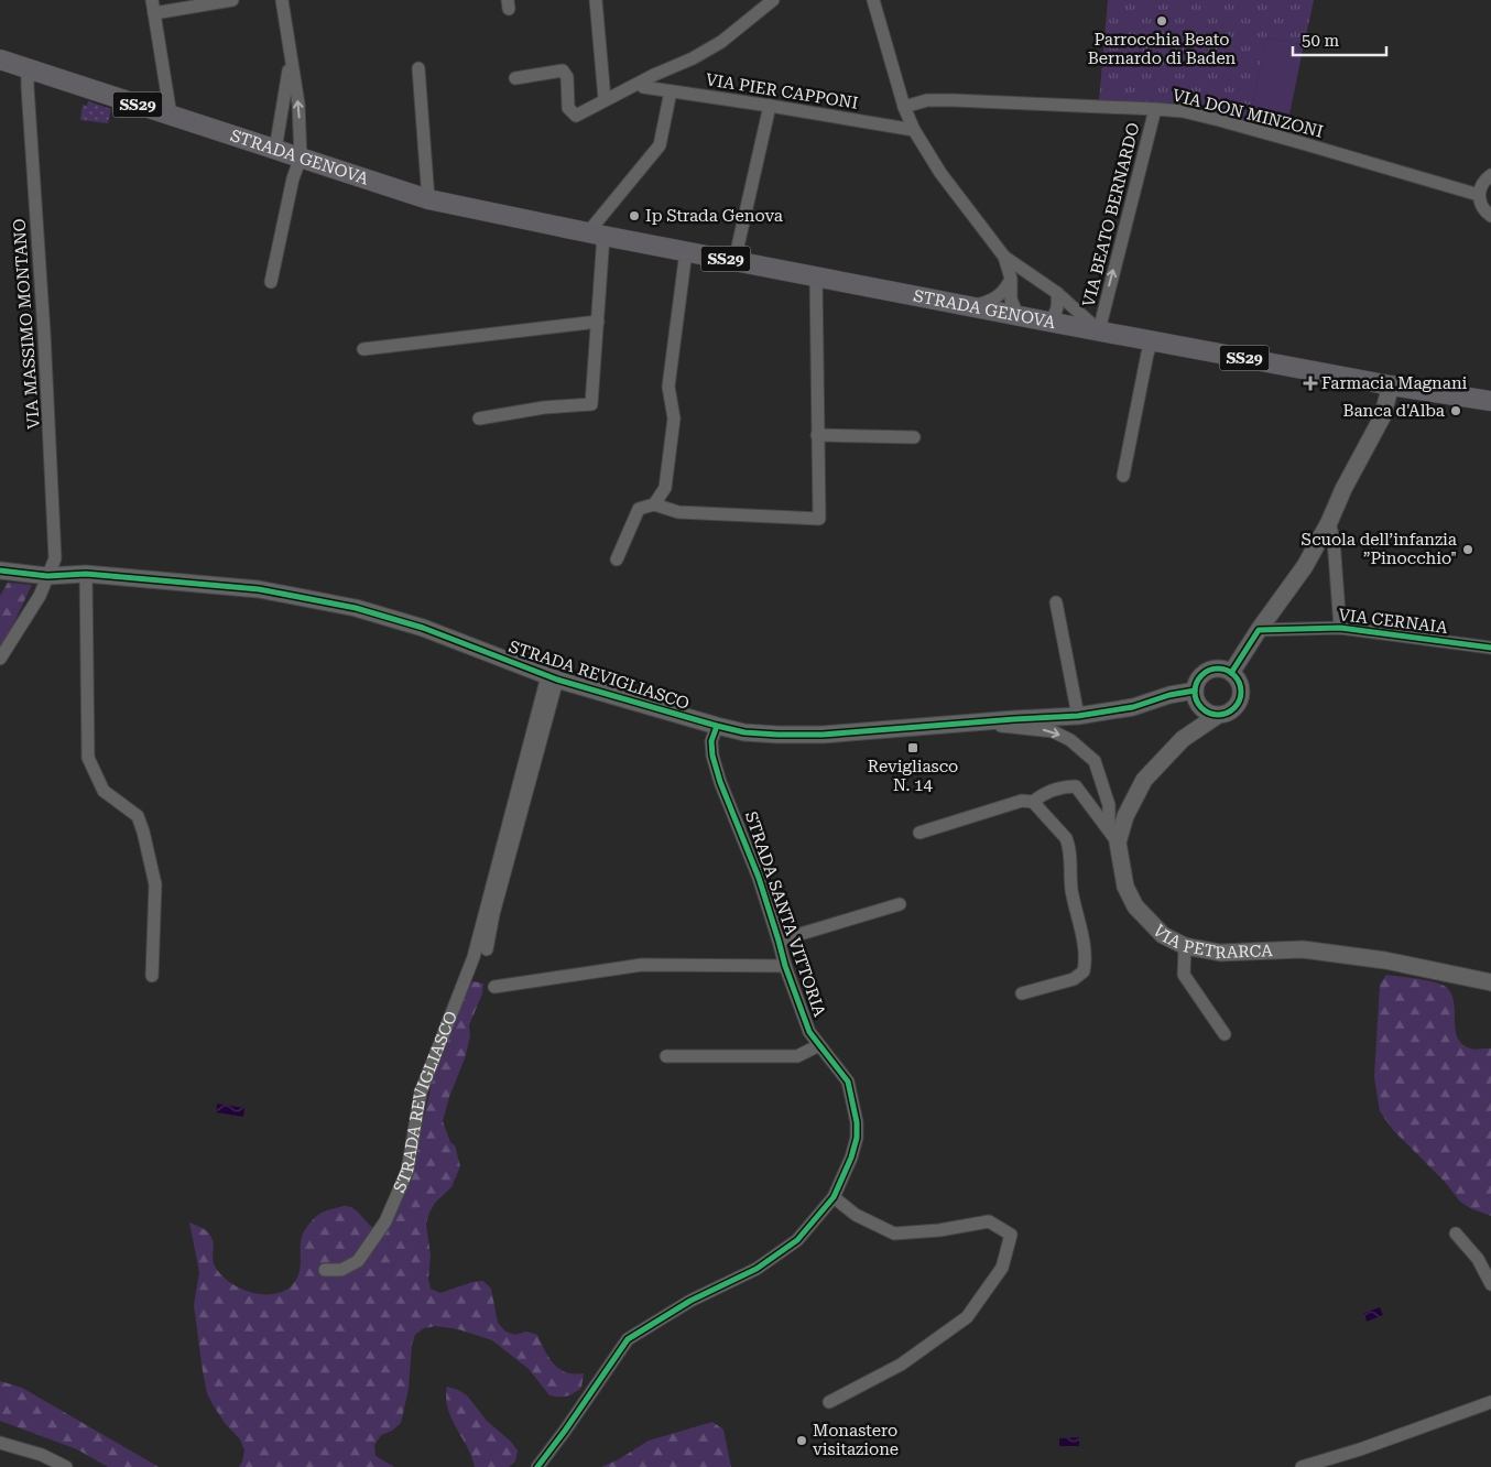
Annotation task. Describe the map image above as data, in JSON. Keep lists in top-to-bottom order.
{
  "streets": {
    "main road": ["SS29", "STRADA GENOVA"],
    "street": [
      "VIA PIER CAPPONI",
      "VIA DON MINZONI",
      "VIA BEATO BERNARDO",
      "VIA MASSIMO MONTANO",
      "VIA CERNAIA",
      "STRADA REVIGLIASCO",
      "STRADA SANTA VITTORIA",
      "VIA PETRARCA"
    ]
  },
  "crossings": [
    ["VIA DON MINZONI", "VIA BEATO BERNARDO"],
    ["STRADA GENOVA", "VIA BEATO BERNARDO"],
    ["STRADA GENOVA", "VIA MASSIMO MONTANO"],
    ["VIA MASSIMO MONTANO", "STRADA REVIGLIASCO"],
    ["STRADA REVIGLIASCO", "STRADA SANTA VITTORIA"],
    ["STRADA REVIGLIASCO", "VIA PETRARCA"]
  ],
  "one_way": ["VIA BEATO BERNARDO"],
  "places": {
    "other": [
      "Parrocchia Beato Bernardo di Baden",
      "Ip Strada Genova",
      "Banca d'Alba",
      "Scuola dell’infanzia ”Pinocchio\"",
      "Monastero visitazione"
    ],
    "health": ["Farmacia Magnani"],
    "transit": ["Revigliasco N. 14"]
  },
  "scale_bar": "50 m"
}
